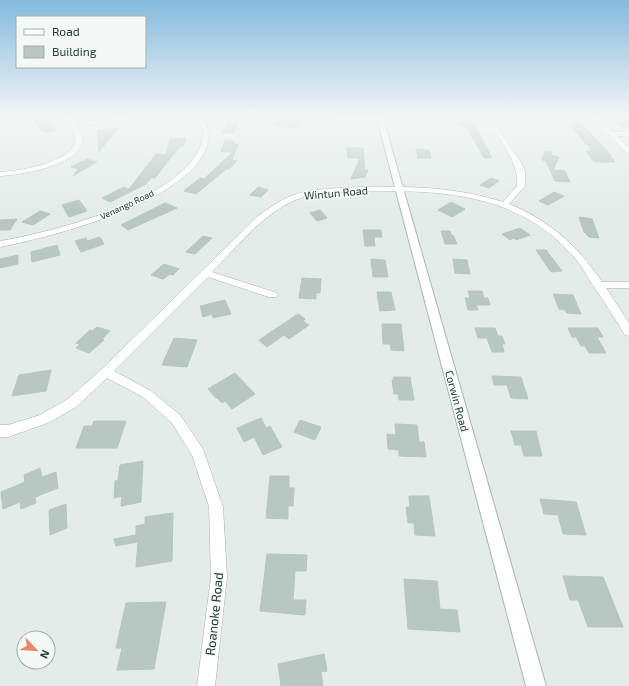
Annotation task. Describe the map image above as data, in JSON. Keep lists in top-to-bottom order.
{
  "streets": {
    "main road": ["Corwin Road"],
    "street": ["Wintun Road", "Venango Road", "Roanoke Road"]
  },
  "crossings": [
    ["Wintun Road", "Corwin Road"],
    ["Wintun Road", "Roanoke Road"]
  ],
  "legend": ["Road", "Building"],
  "north": "bottom right"
}
